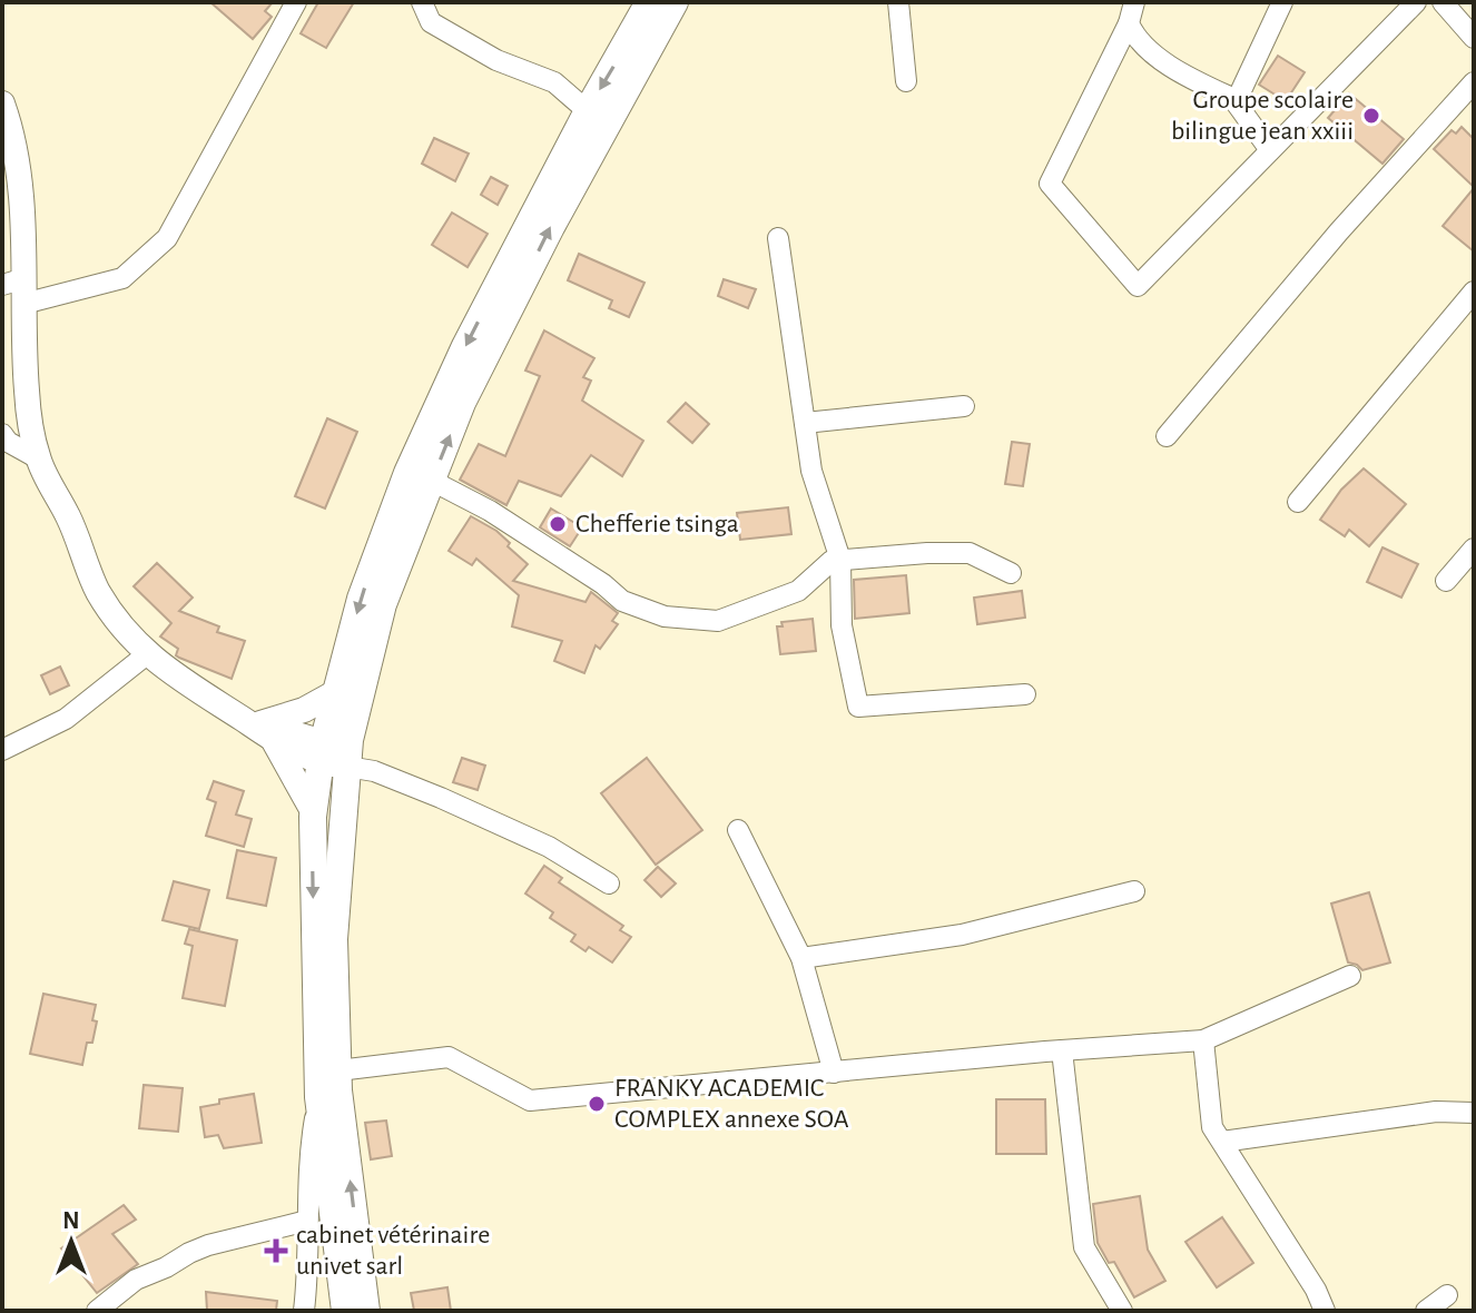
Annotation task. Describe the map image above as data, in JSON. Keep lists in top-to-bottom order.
{
  "places": {
    "other": ["Groupe scolaire bilingue jean xxiii", "Chefferie tsinga", "FRANKY ACADEMIC COMPLEX annexe SOA"],
    "health": ["cabinet vétérinaire univet sarl"]
  },
  "north": "top"
}
